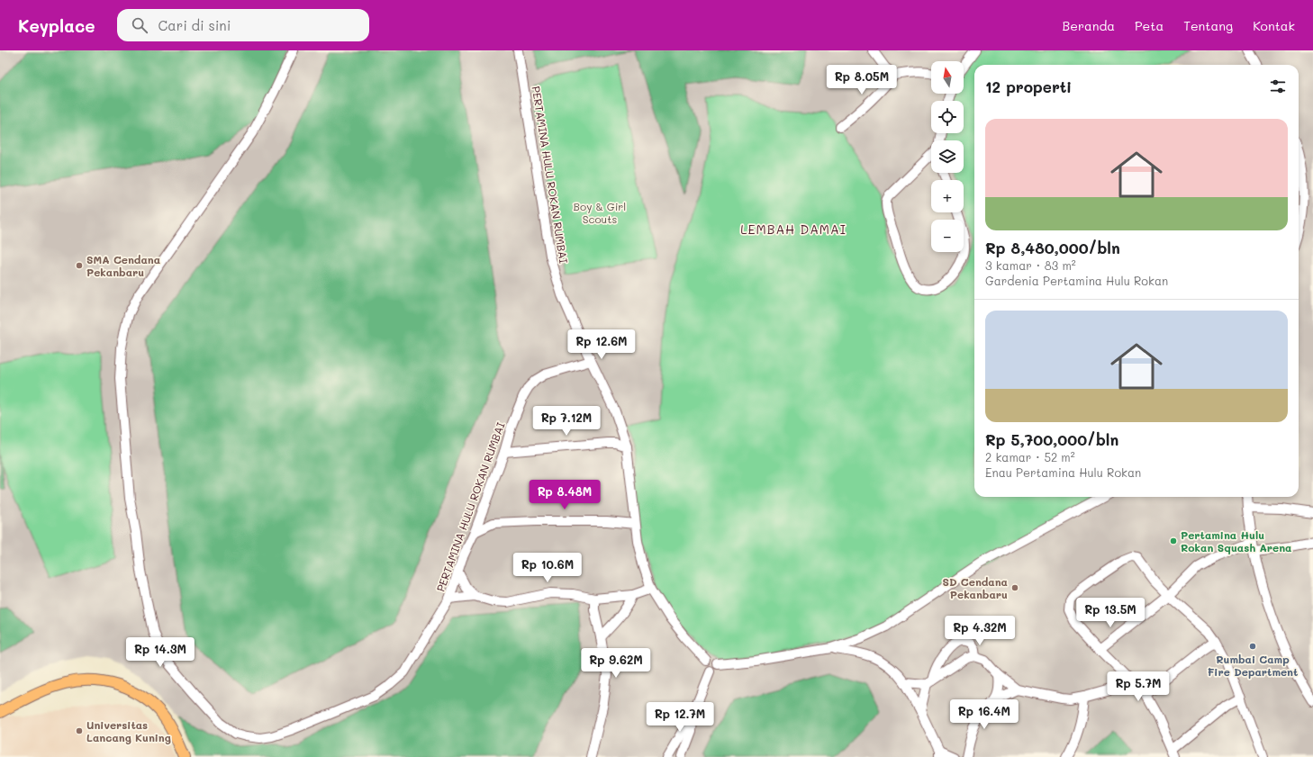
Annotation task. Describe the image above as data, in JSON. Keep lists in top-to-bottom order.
{
  "streets": {
    "street": ["PERTAMINA HULU ROKAN RUMBAI"]
  },
  "districts": ["LEMBAH DAMAI"],
  "parks": ["Boy & Girl Scouts"],
  "places": [
    "SMA Cendana Pekanbaru",
    "Pertamina Hulu Rokan Squash Arena",
    "SD Cendana Pekanbaru",
    "Rumbai Camp Fire Department",
    "Universitas Lancang Kuning"
  ],
  "north": "top",
  "page": {
    "header": "Keyplace",
    "search": "Cari di sini",
    "nav": [
      "Beranda",
      "Peta",
      "Tentang",
      "Kontak"
    ],
    "map_buttons": ["+", "−"],
    "price": [
      "Rp 8.05M",
      "Rp 12.6M",
      "Rp 7.12M",
      "Rp 8.48M",
      "Rp 10.6M",
      "Rp 13.5M",
      "Rp 4.32M",
      "Rp 14.3M",
      "Rp 9.62M",
      "Rp 5.7M",
      "Rp 16.4M",
      "Rp 12.7M"
    ],
    "heading": "12 properti",
    "list": [
      {
        "name": "Rp 8,480,000/bln",
        "note": "3 kamar · 83 m² · Gardenia Pertamina Hulu Rokan"
      },
      {
        "name": "Rp 5,700,000/bln",
        "note": "2 kamar · 52 m² · Enau Pertamina Hulu Rokan"
      }
    ]
  }
}
